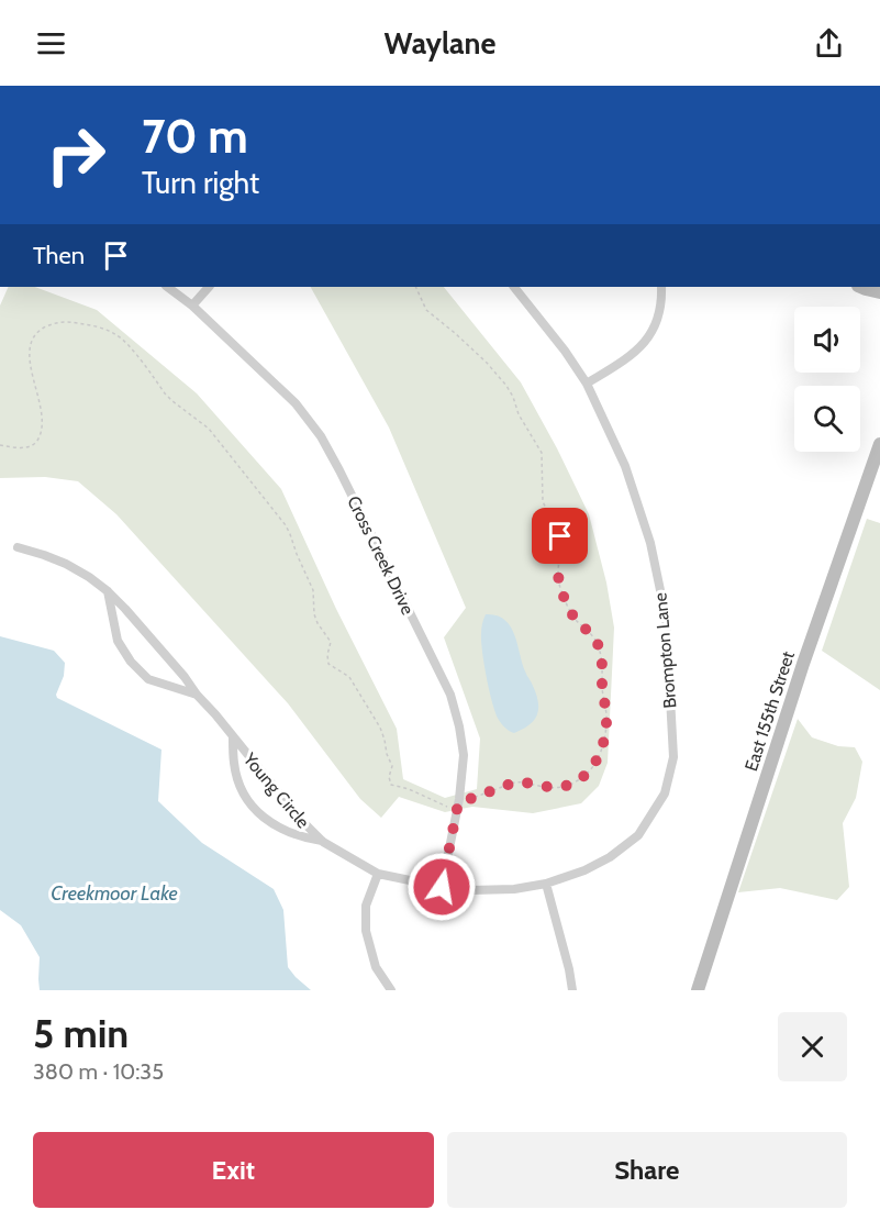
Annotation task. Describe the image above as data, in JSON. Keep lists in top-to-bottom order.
{
  "streets": {
    "street": [
      "Cross Creek Drive",
      "Brompton Lane",
      "East 155th Street",
      "Young Circle"
    ]
  },
  "crossings": [
    ["Cross Creek Drive", "Brompton Lane"],
    ["Cross Creek Drive", "Young Circle"],
    ["Brompton Lane", "Young Circle"]
  ],
  "water": ["Creekmoor Lake"],
  "page": {
    "header": "Waylane",
    "turn": ["70 m", "Turn right"],
    "then": "Then",
    "heading": ["5 min", "380 m · 10:35"],
    "buttons": ["Exit", "Share"]
  }
}
